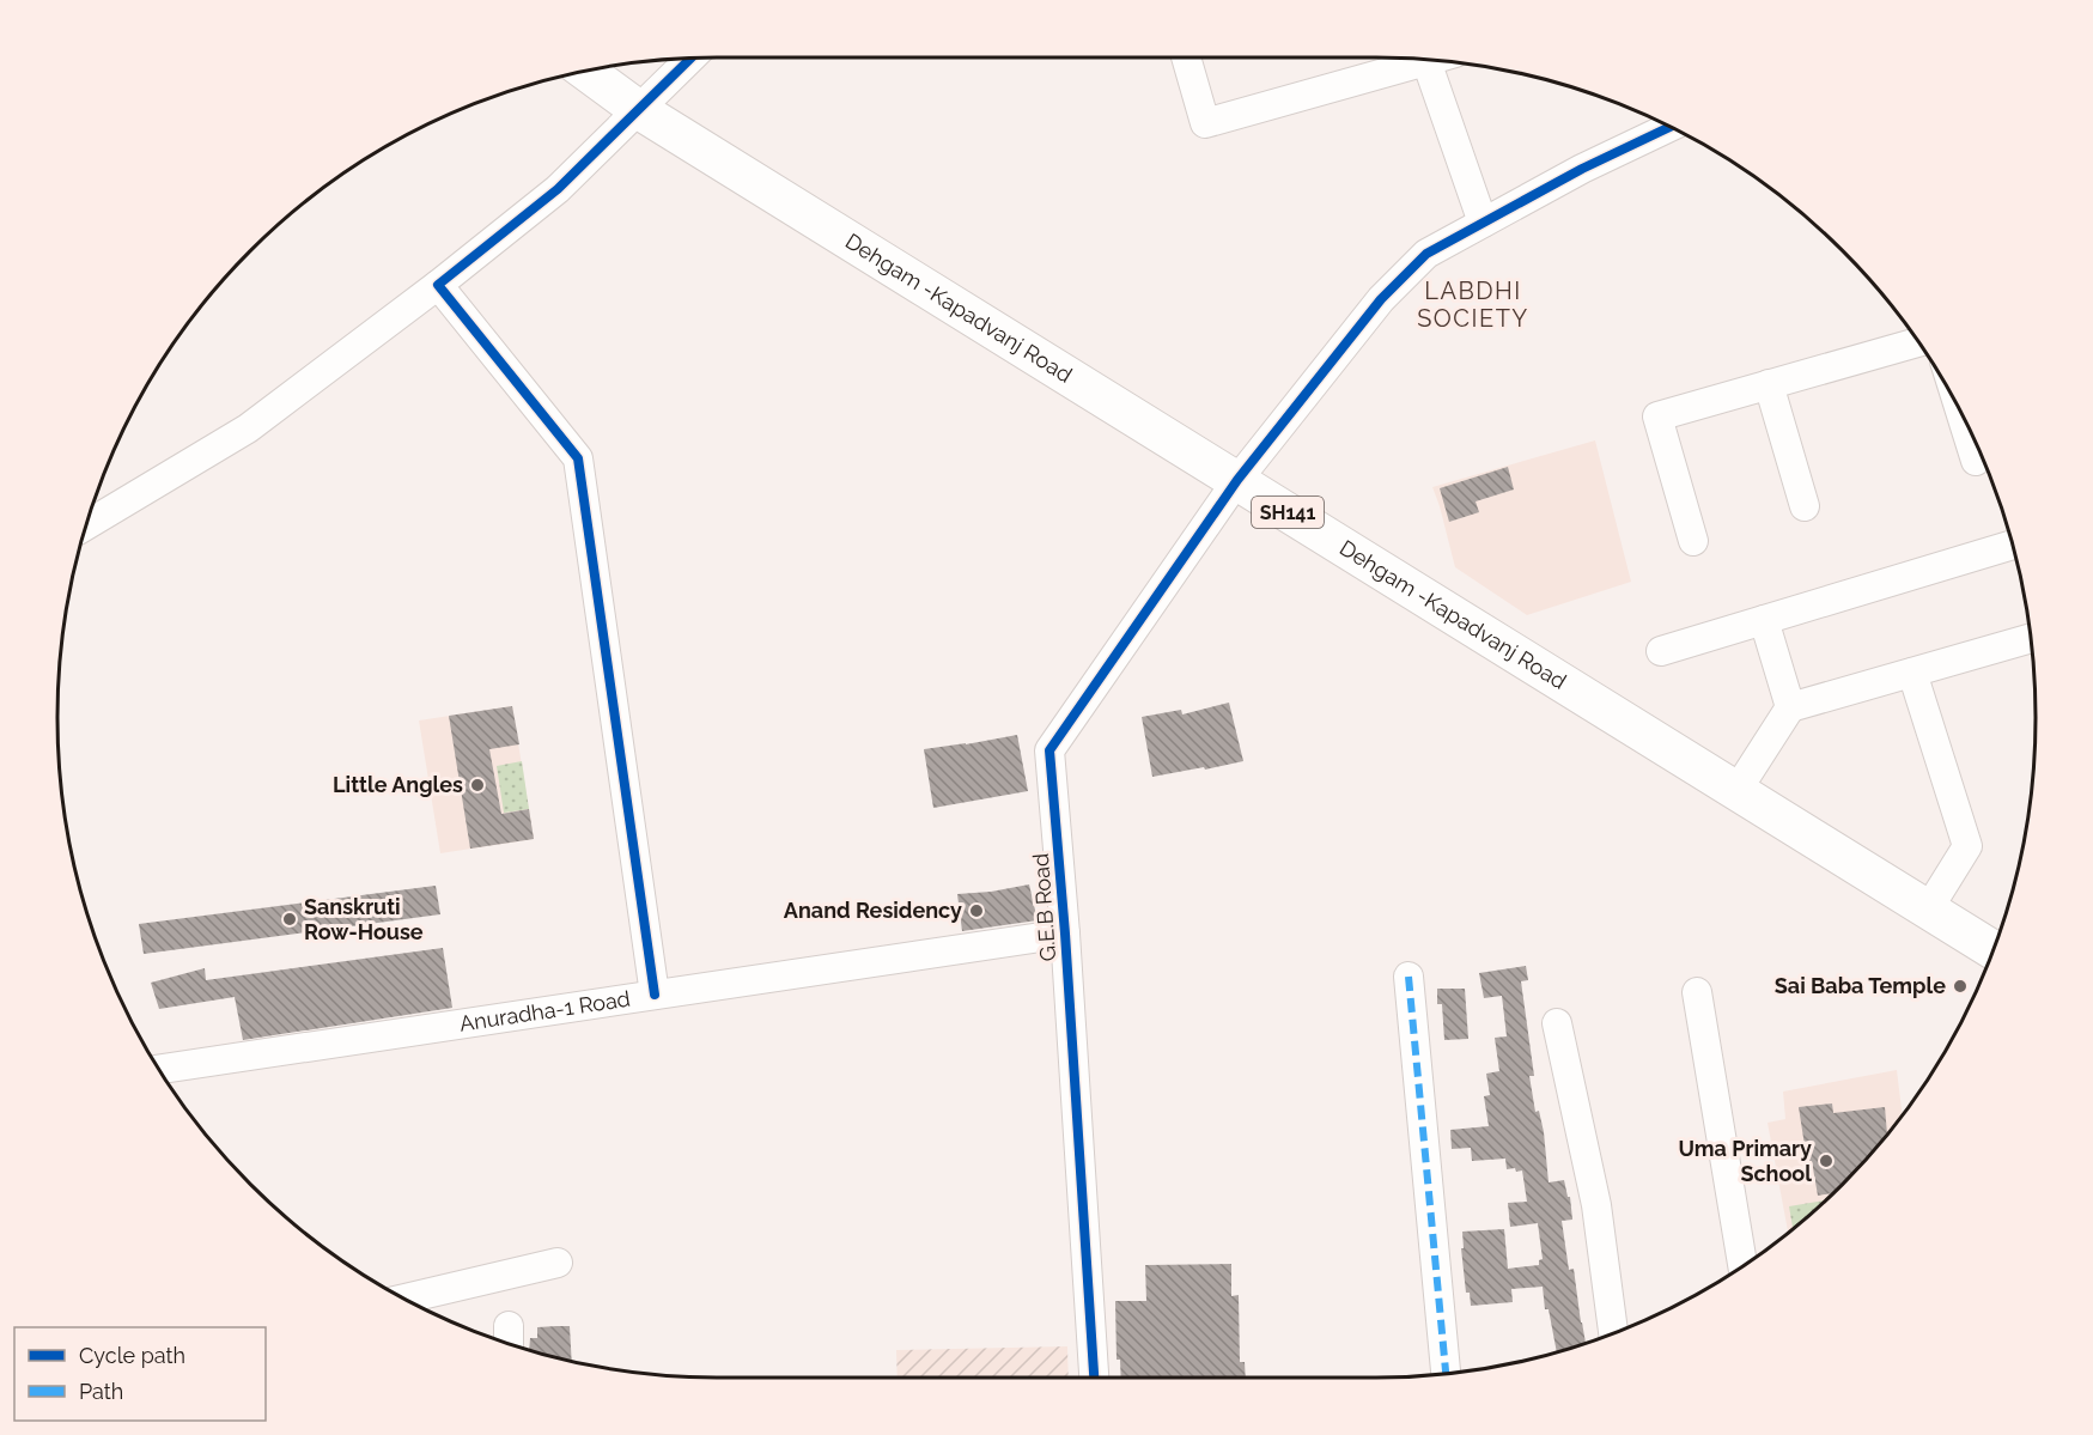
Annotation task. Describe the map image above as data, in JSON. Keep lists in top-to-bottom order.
{
  "streets": {
    "main road": ["Dehgam -Kapadvanj Road", "SH141"],
    "street": ["G.E.B Road", "Anuradha-1 Road"]
  },
  "crossings": [
    ["Dehgam -Kapadvanj Road", "G.E.B Road"],
    ["G.E.B Road", "Anuradha-1 Road"]
  ],
  "districts": ["LABDHI SOCIETY"],
  "places": [
    "Little Angles",
    "Anand Residency",
    "Sanskruti Row-House",
    "Sai Baba Temple",
    "Uma Primary School"
  ],
  "legend": ["Cycle path", "Path"]
}
